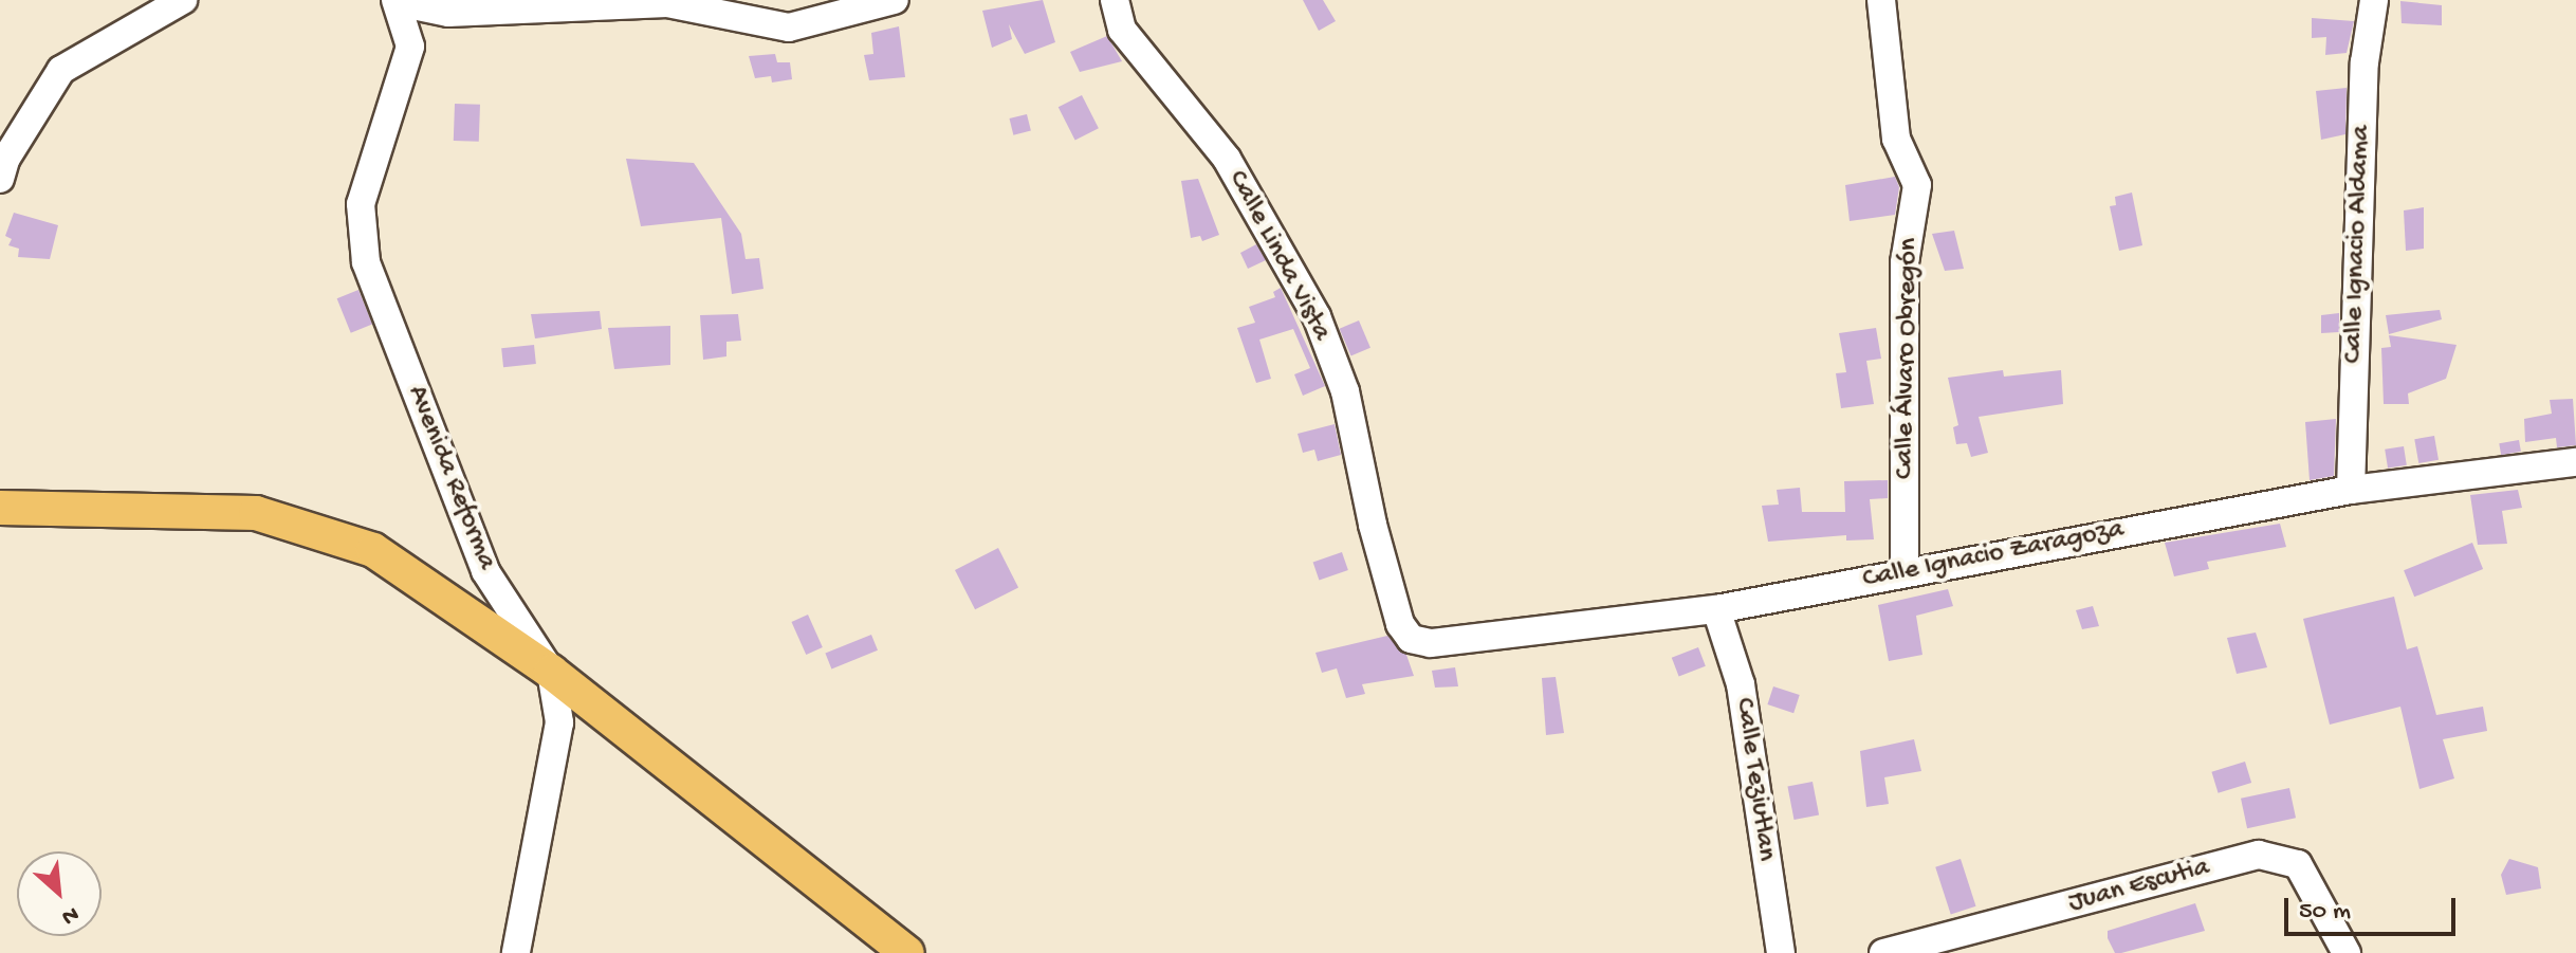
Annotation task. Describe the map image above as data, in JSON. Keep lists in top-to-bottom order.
{
  "streets": {
    "street": [
      "Calle Ignacio Aldama",
      "Calle Linda Vista",
      "Calle Álvaro Obregón",
      "Avenida Reforma",
      "Calle Ignacio Zaragoza",
      "Calle Teziutlan",
      "Juan Escutia"
    ]
  },
  "crossings": [
    ["Calle Ignacio Aldama", "Calle Ignacio Zaragoza"],
    ["Calle Linda Vista", "Calle Ignacio Zaragoza"],
    ["Calle Álvaro Obregón", "Calle Ignacio Zaragoza"],
    ["Calle Ignacio Zaragoza", "Calle Teziutlan"]
  ],
  "scale_bar": "50 m",
  "north": "bottom right"
}
